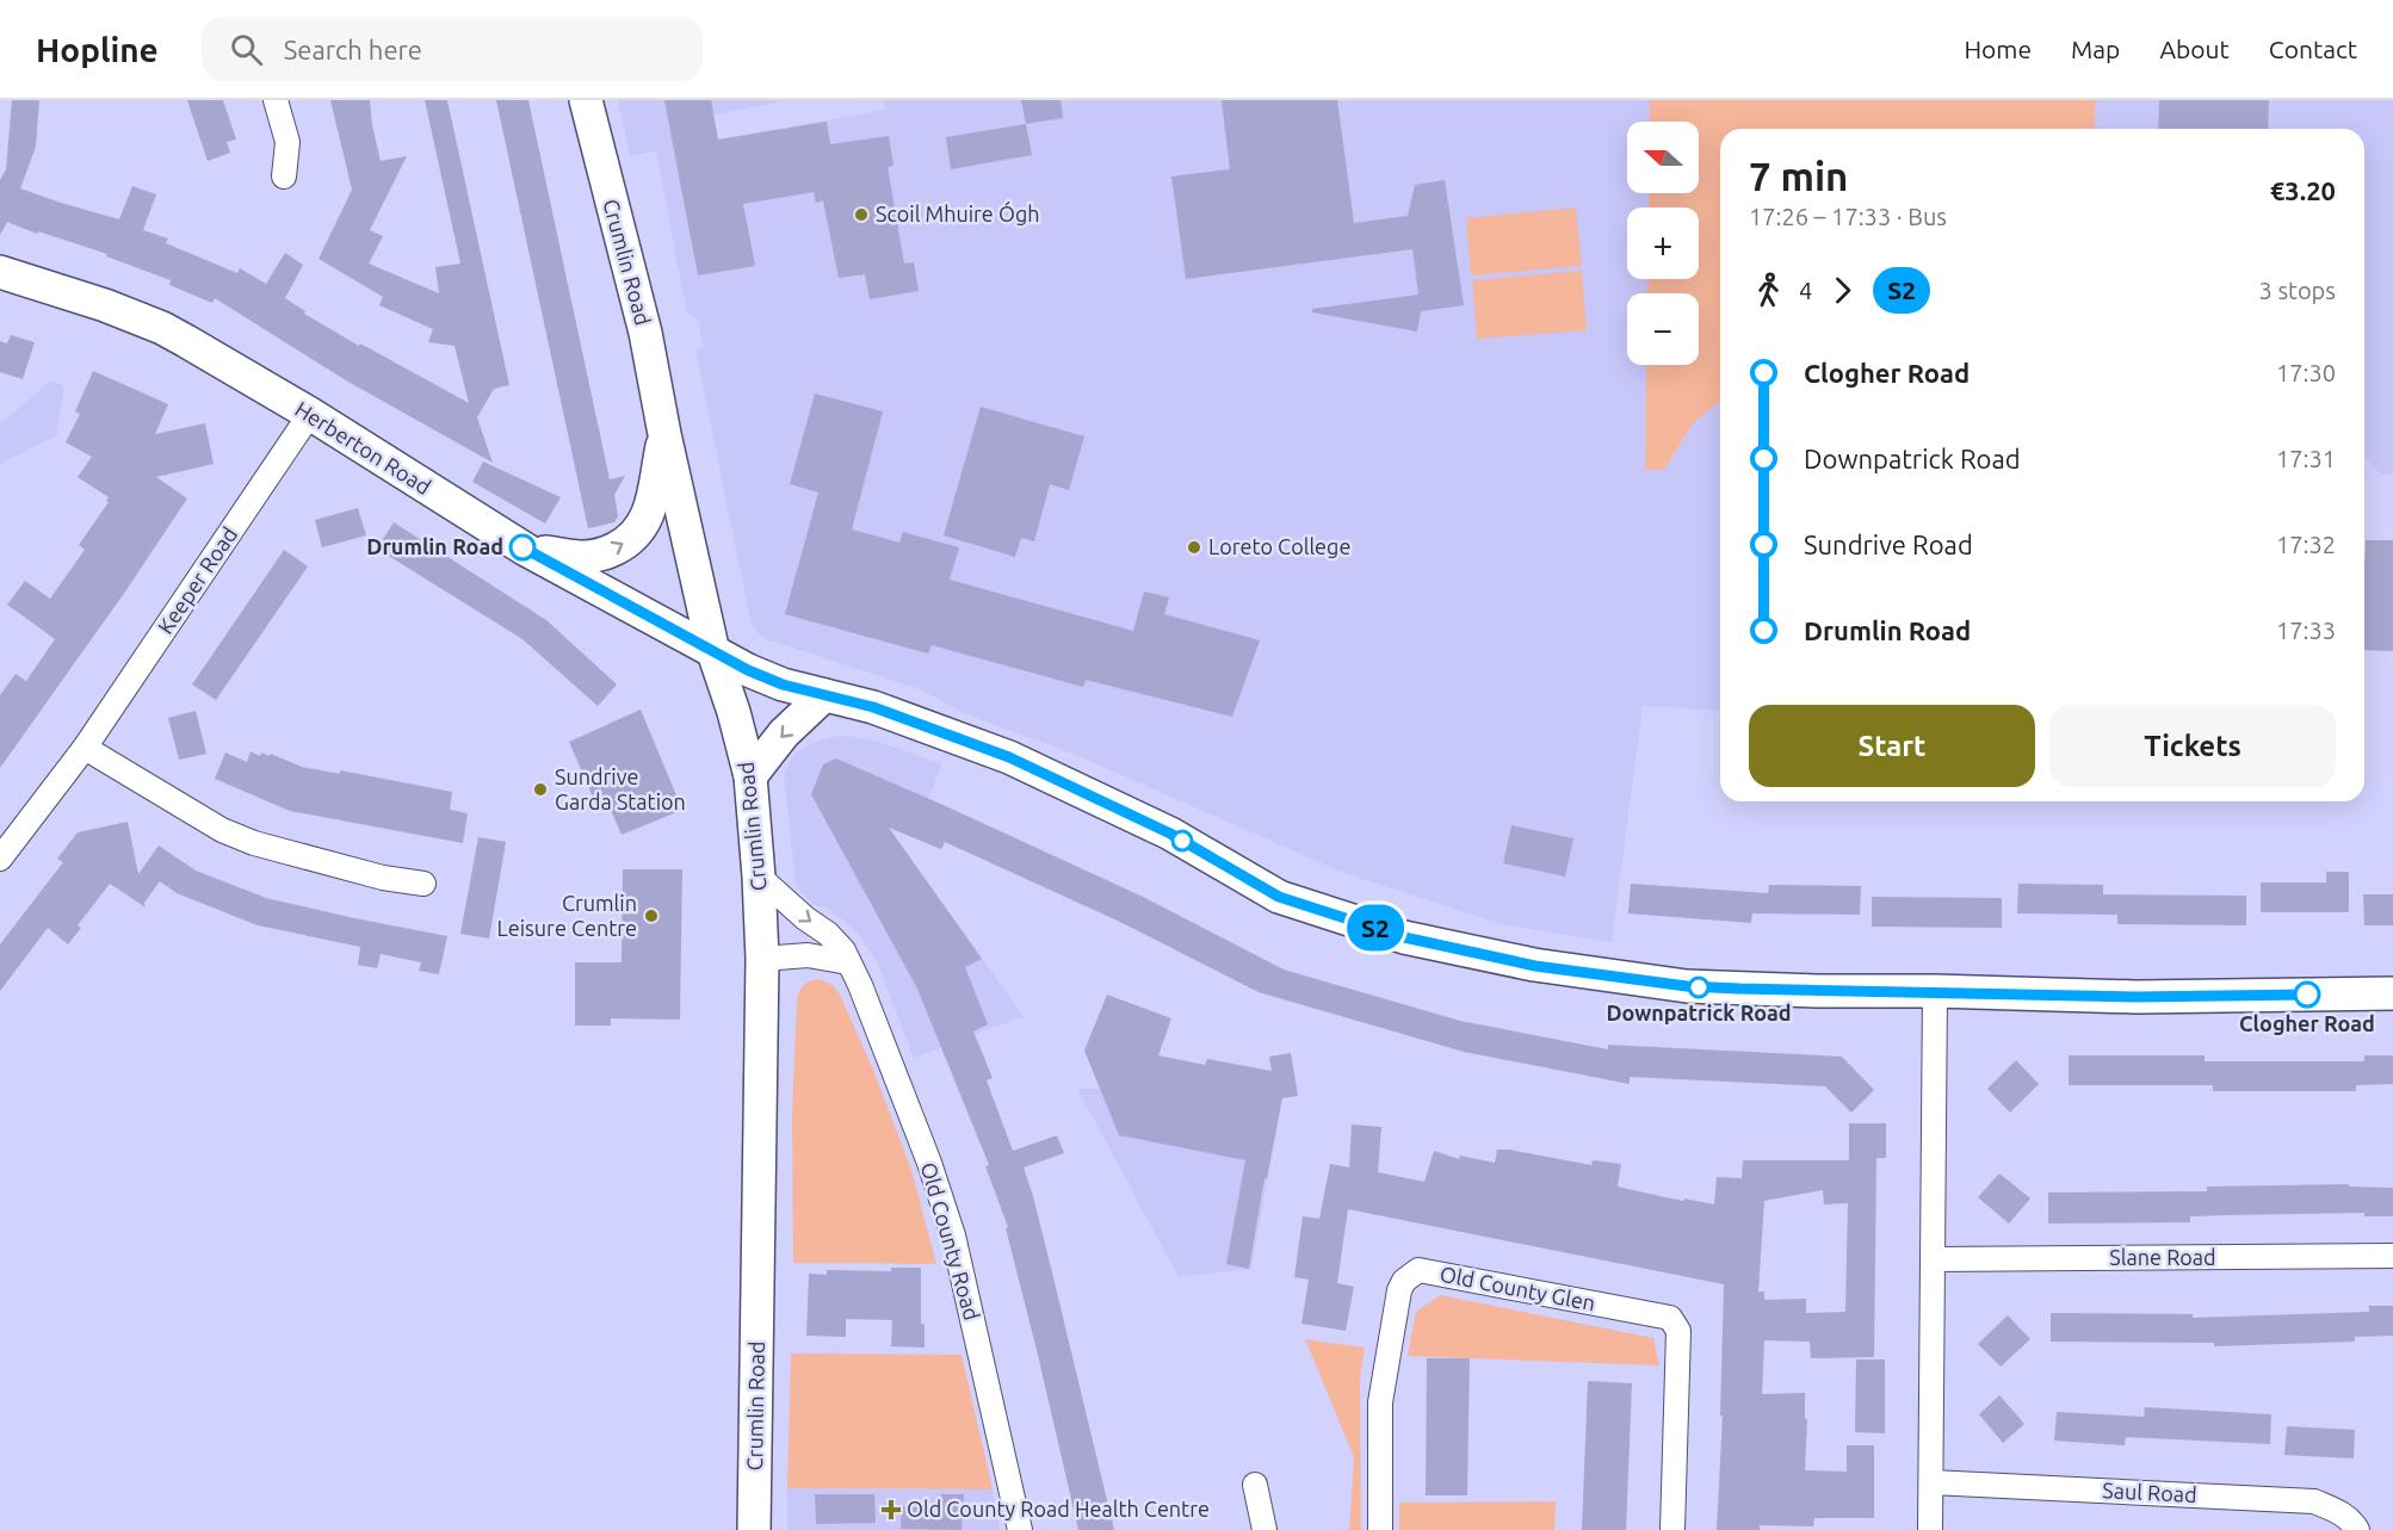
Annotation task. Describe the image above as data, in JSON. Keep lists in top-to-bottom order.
{
  "streets": {
    "street": [
      "Crumlin Road",
      "Herberton Road",
      "Keeper Road",
      "Old County Road",
      "Slane Road",
      "Old County Glen",
      "Saul Road"
    ]
  },
  "crossings": [
    ["Crumlin Road", "Herberton Road"],
    ["Crumlin Road", "Old County Road"],
    ["Herberton Road", "Keeper Road"]
  ],
  "places": {
    "other": [
      "Scoil Mhuire Ógh",
      "Drumlin Road",
      "Loreto College",
      "Sundrive Garda Station",
      "Crumlin Leisure Centre",
      "Downpatrick Road",
      "Clogher Road"
    ],
    "health": ["Old County Road Health Centre"]
  },
  "lines": ["bus line S2"],
  "north": "left",
  "page": {
    "header": "Hopline",
    "search": "Search here",
    "nav": [
      "Home",
      "Map",
      "About",
      "Contact"
    ],
    "on_map": "S2",
    "map_buttons": ["+", "−"],
    "heading": ["7 min", "17:26 – 17:33 · Bus", "€3.20"],
    "legs": ["4", "S2", "3 stops"],
    "list": [
      {
        "name": "Clogher Road",
        "value": "17:30"
      },
      {
        "name": "Downpatrick Road",
        "value": "17:31"
      },
      {
        "name": "Sundrive Road",
        "value": "17:32"
      },
      {
        "name": "Drumlin Road",
        "value": "17:33"
      }
    ],
    "buttons": ["Start", "Tickets"]
  }
}
